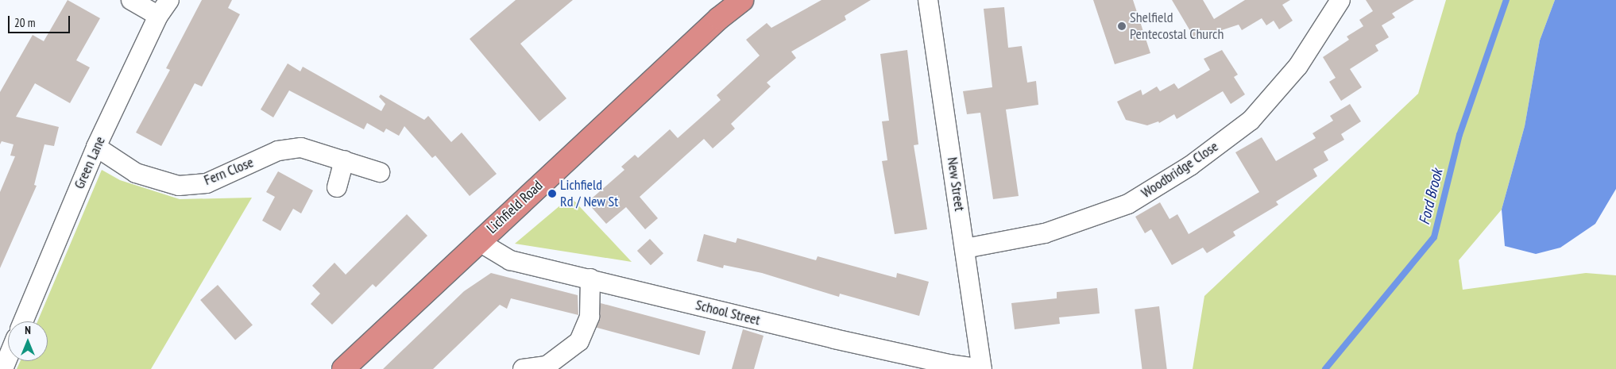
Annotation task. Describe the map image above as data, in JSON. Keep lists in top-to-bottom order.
{
  "streets": {
    "highway": ["Lichfield Road"],
    "street": [
      "Green Lane",
      "Woodbridge Close",
      "Fern Close",
      "New Street",
      "School Street"
    ]
  },
  "crossings": [
    ["Green Lane", "Fern Close"],
    ["Woodbridge Close", "New Street"],
    ["New Street", "School Street"],
    ["Lichfield Road", "School Street"]
  ],
  "water": ["Ford Brook"],
  "places": ["Shelfield Pentecostal Church", "Lichfield Rd / New St"],
  "scale_bar": "20 m",
  "north": "top"
}
